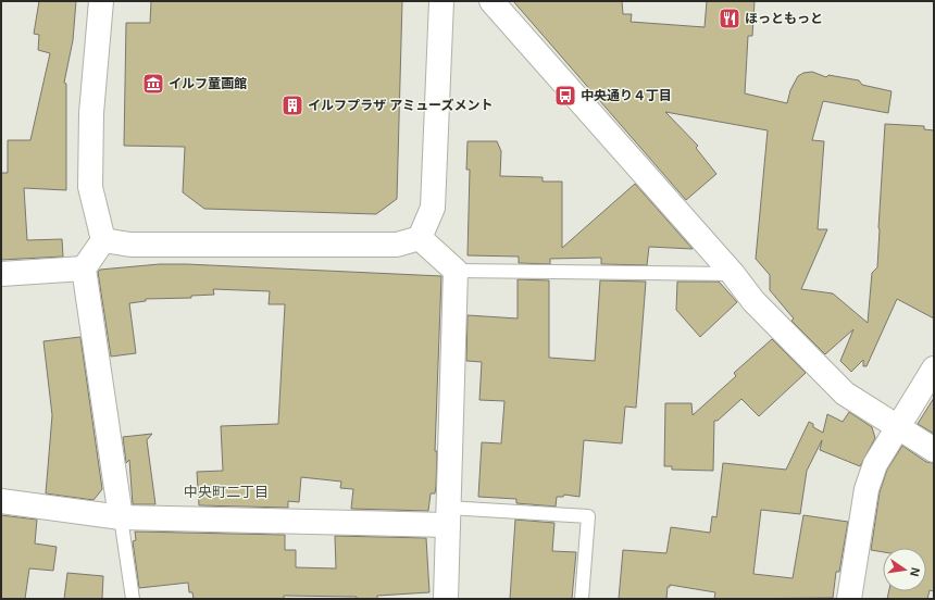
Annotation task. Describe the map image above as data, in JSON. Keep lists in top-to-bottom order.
{
  "districts": ["中央町二丁目"],
  "places": {
    "restaurant": ["ほっともっと"],
    "museum": ["イルフ童画館"],
    "bus stop": ["中央通り４丁目"],
    "building": ["イルフプラザ アミューズメント"]
  },
  "north": "right"
}
